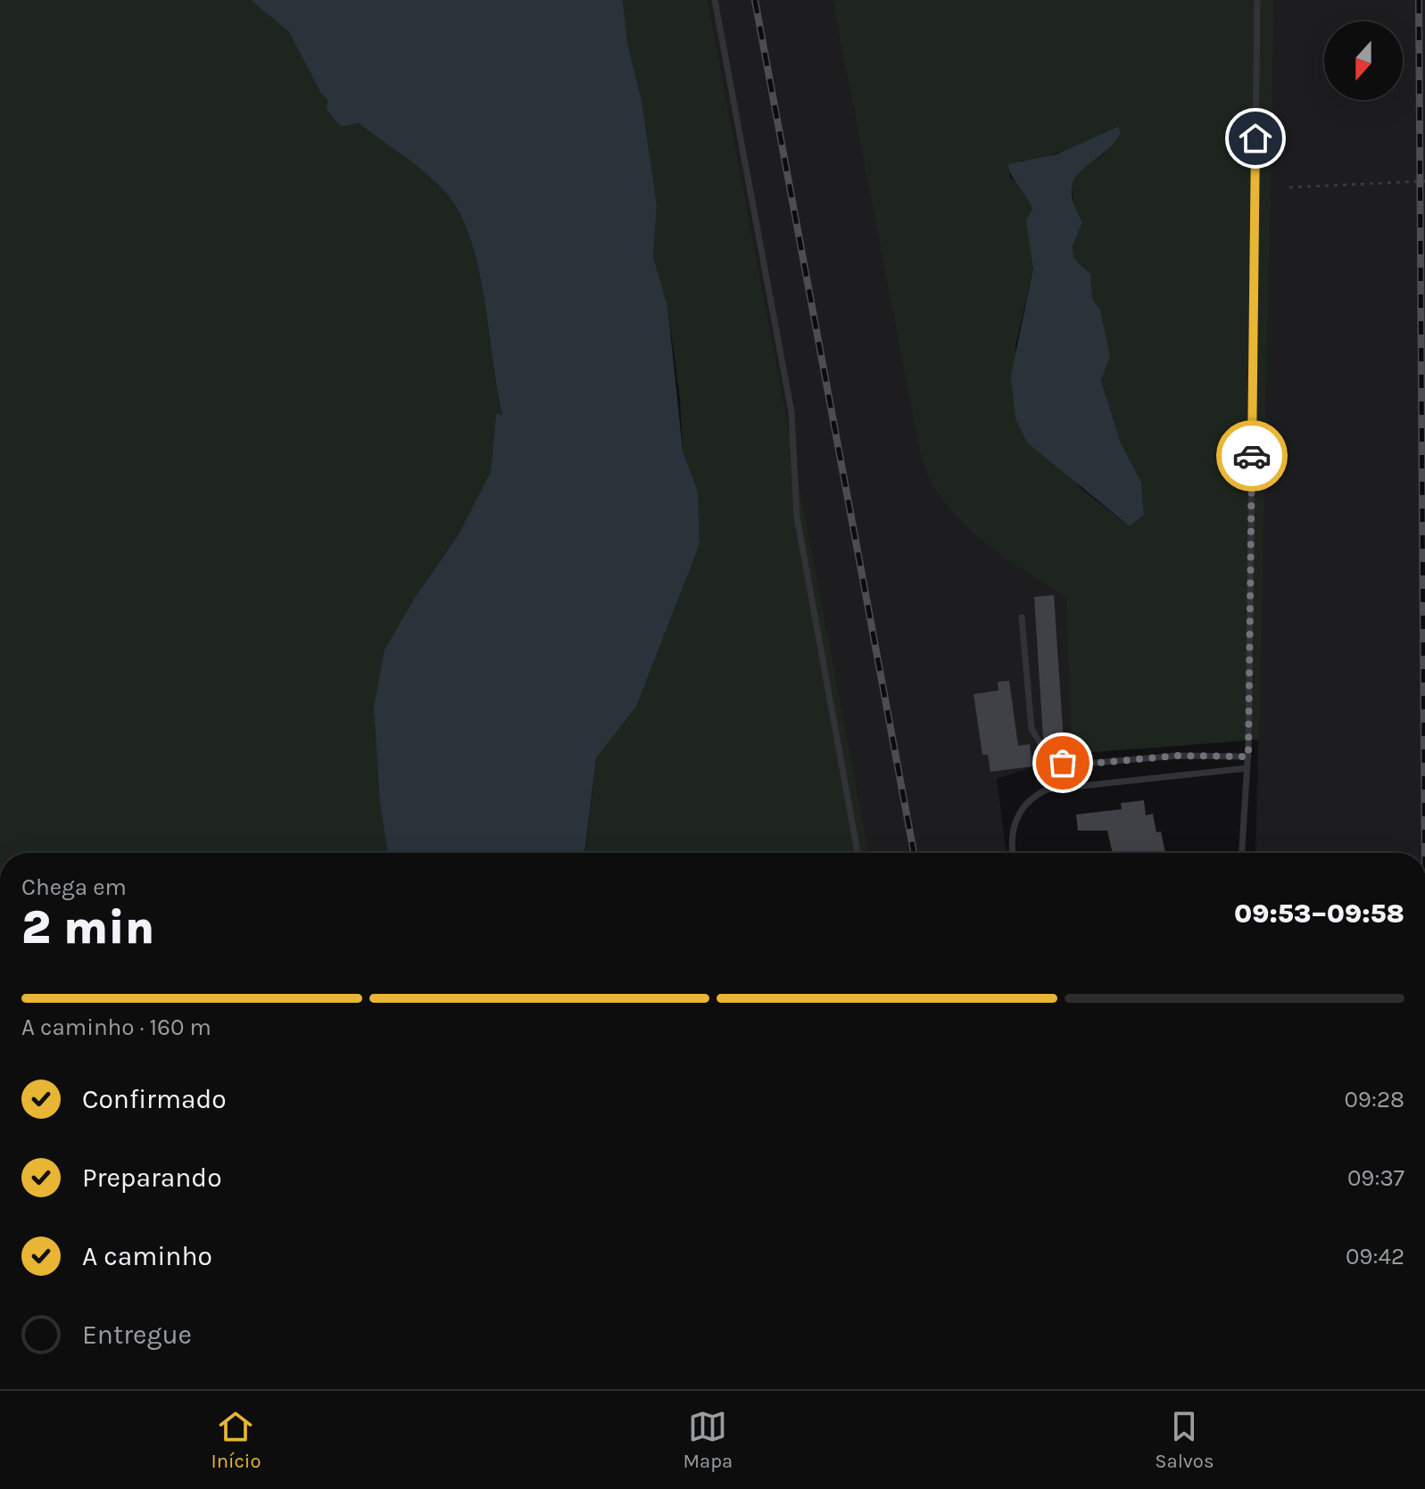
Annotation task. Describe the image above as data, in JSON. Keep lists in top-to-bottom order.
{
  "north": "bottom",
  "page": {
    "heading": ["2 min", "Chega em", "09:53–09:58"],
    "bar": "A caminho · 160 m",
    "list": [
      ["Confirmado", "09:28"],
      ["Preparando", "09:37"],
      ["A caminho", "09:42"],
      "Entregue"
    ],
    "tabs": ["Início", "Mapa", "Salvos"]
  }
}
